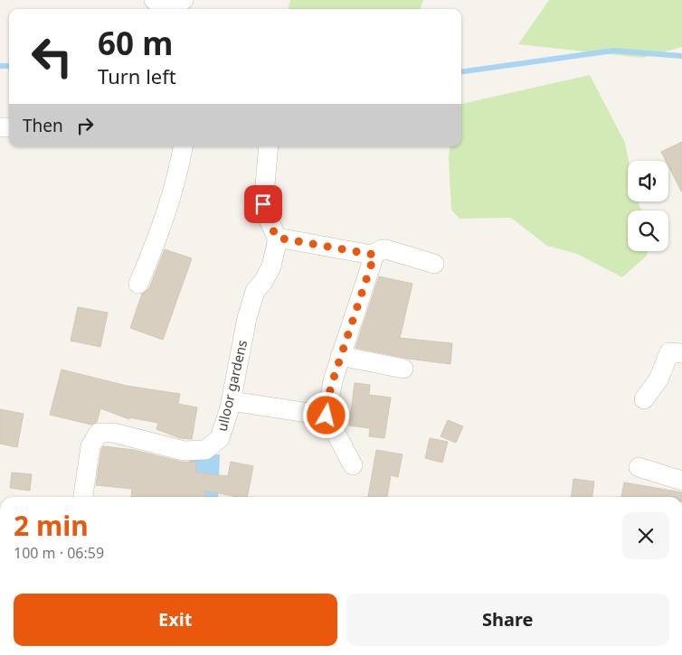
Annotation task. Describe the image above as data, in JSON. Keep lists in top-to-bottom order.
{
  "streets": {
    "street": ["ulloor gardens"]
  },
  "page": {
    "turn": ["60 m", "Turn left"],
    "then": "Then",
    "heading": ["2 min", "100 m · 06:59"],
    "buttons": ["Exit", "Share"]
  }
}
